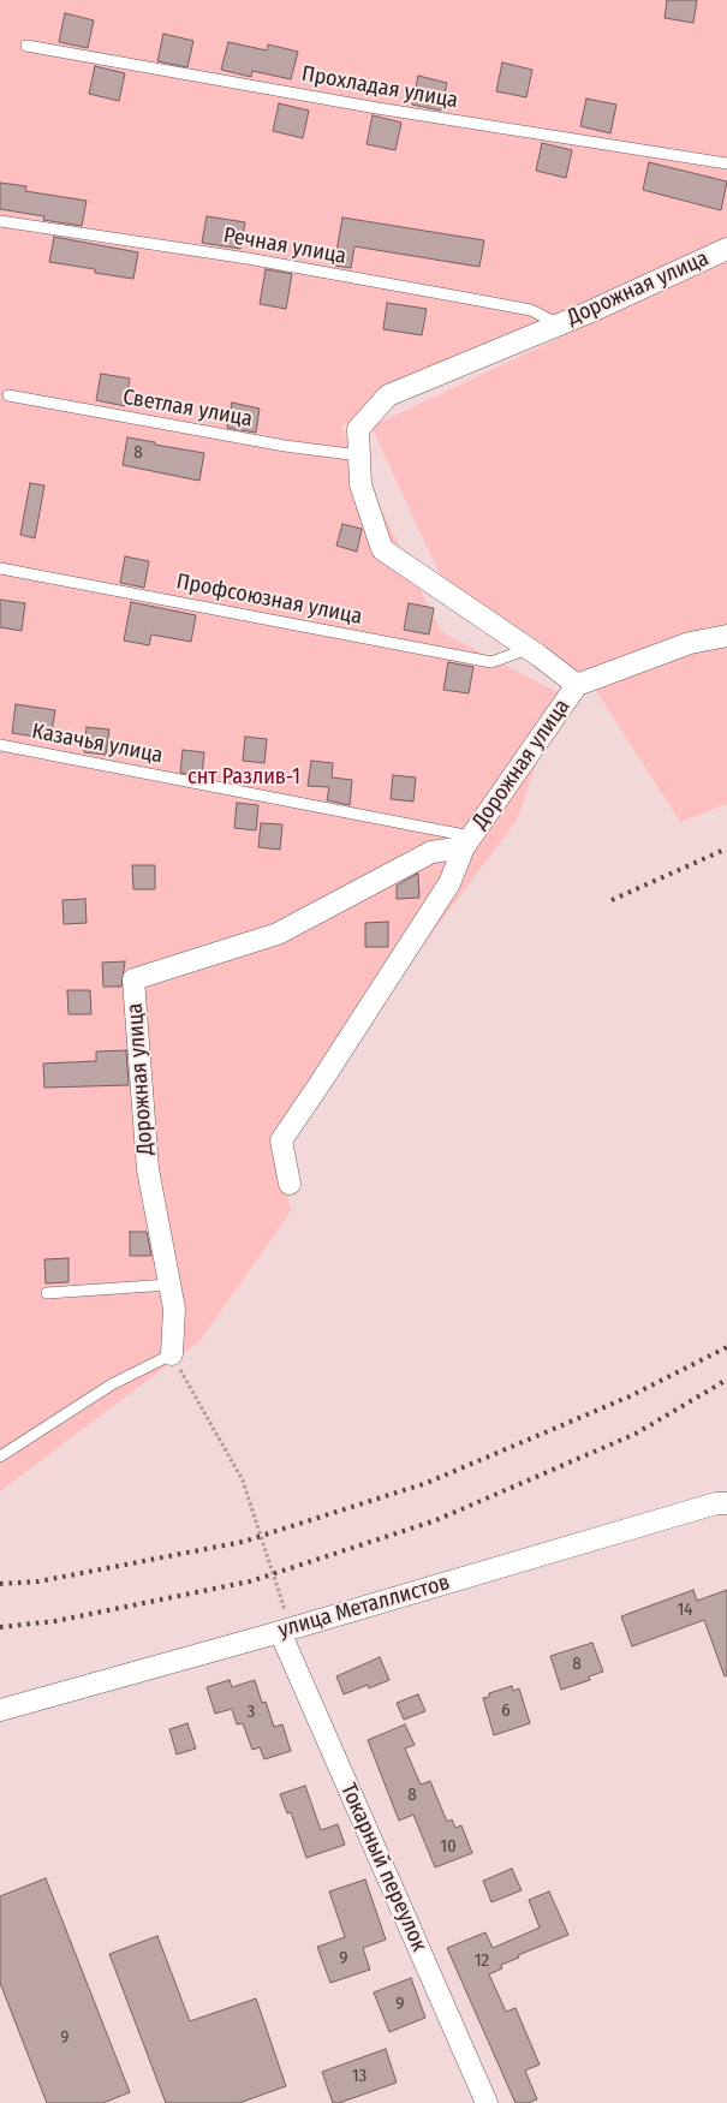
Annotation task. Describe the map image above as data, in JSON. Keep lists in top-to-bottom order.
{
  "streets": {
    "street": ["Дорожная улица", "улица Металлистов", "Токарный переулок"],
    "lane": [
      "Прохладая улица",
      "Речная улица",
      "Светлая улица",
      "Профсоюзная улица",
      "Казачья улица"
    ]
  },
  "crossings": [
    ["Речная улица", "Дорожная улица"],
    ["Дорожная улица", "Светлая улица"],
    ["Дорожная улица", "Профсоюзная улица"],
    ["Дорожная улица", "Казачья улица"],
    ["улица Металлистов", "Токарный переулок"]
  ],
  "parks": ["снт Разлив-1"],
  "house_numbers": [
    "8",
    "14",
    "8",
    "6",
    "3",
    "8",
    "10",
    "9",
    "12",
    "9",
    "9",
    "13"
  ]
}
